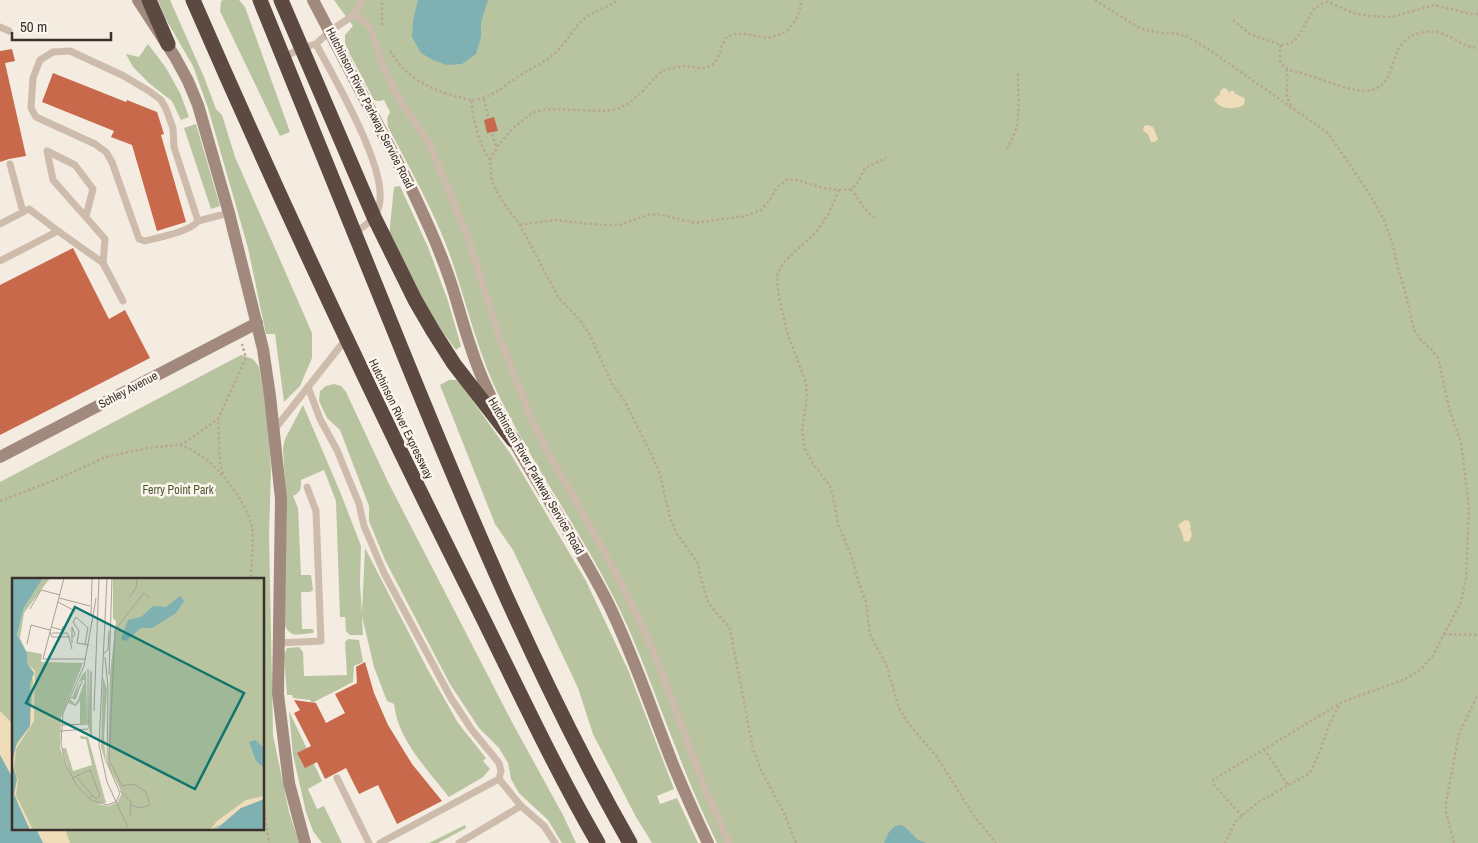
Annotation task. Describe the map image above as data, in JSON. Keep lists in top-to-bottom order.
{
  "streets": {
    "highway": ["Hutchinson River Expressway"],
    "street": ["Hutchinson River Parkway Service Road", "Schley Avenue"]
  },
  "parks": ["Ferry Point Park"],
  "scale_bar": "50 m"
}
